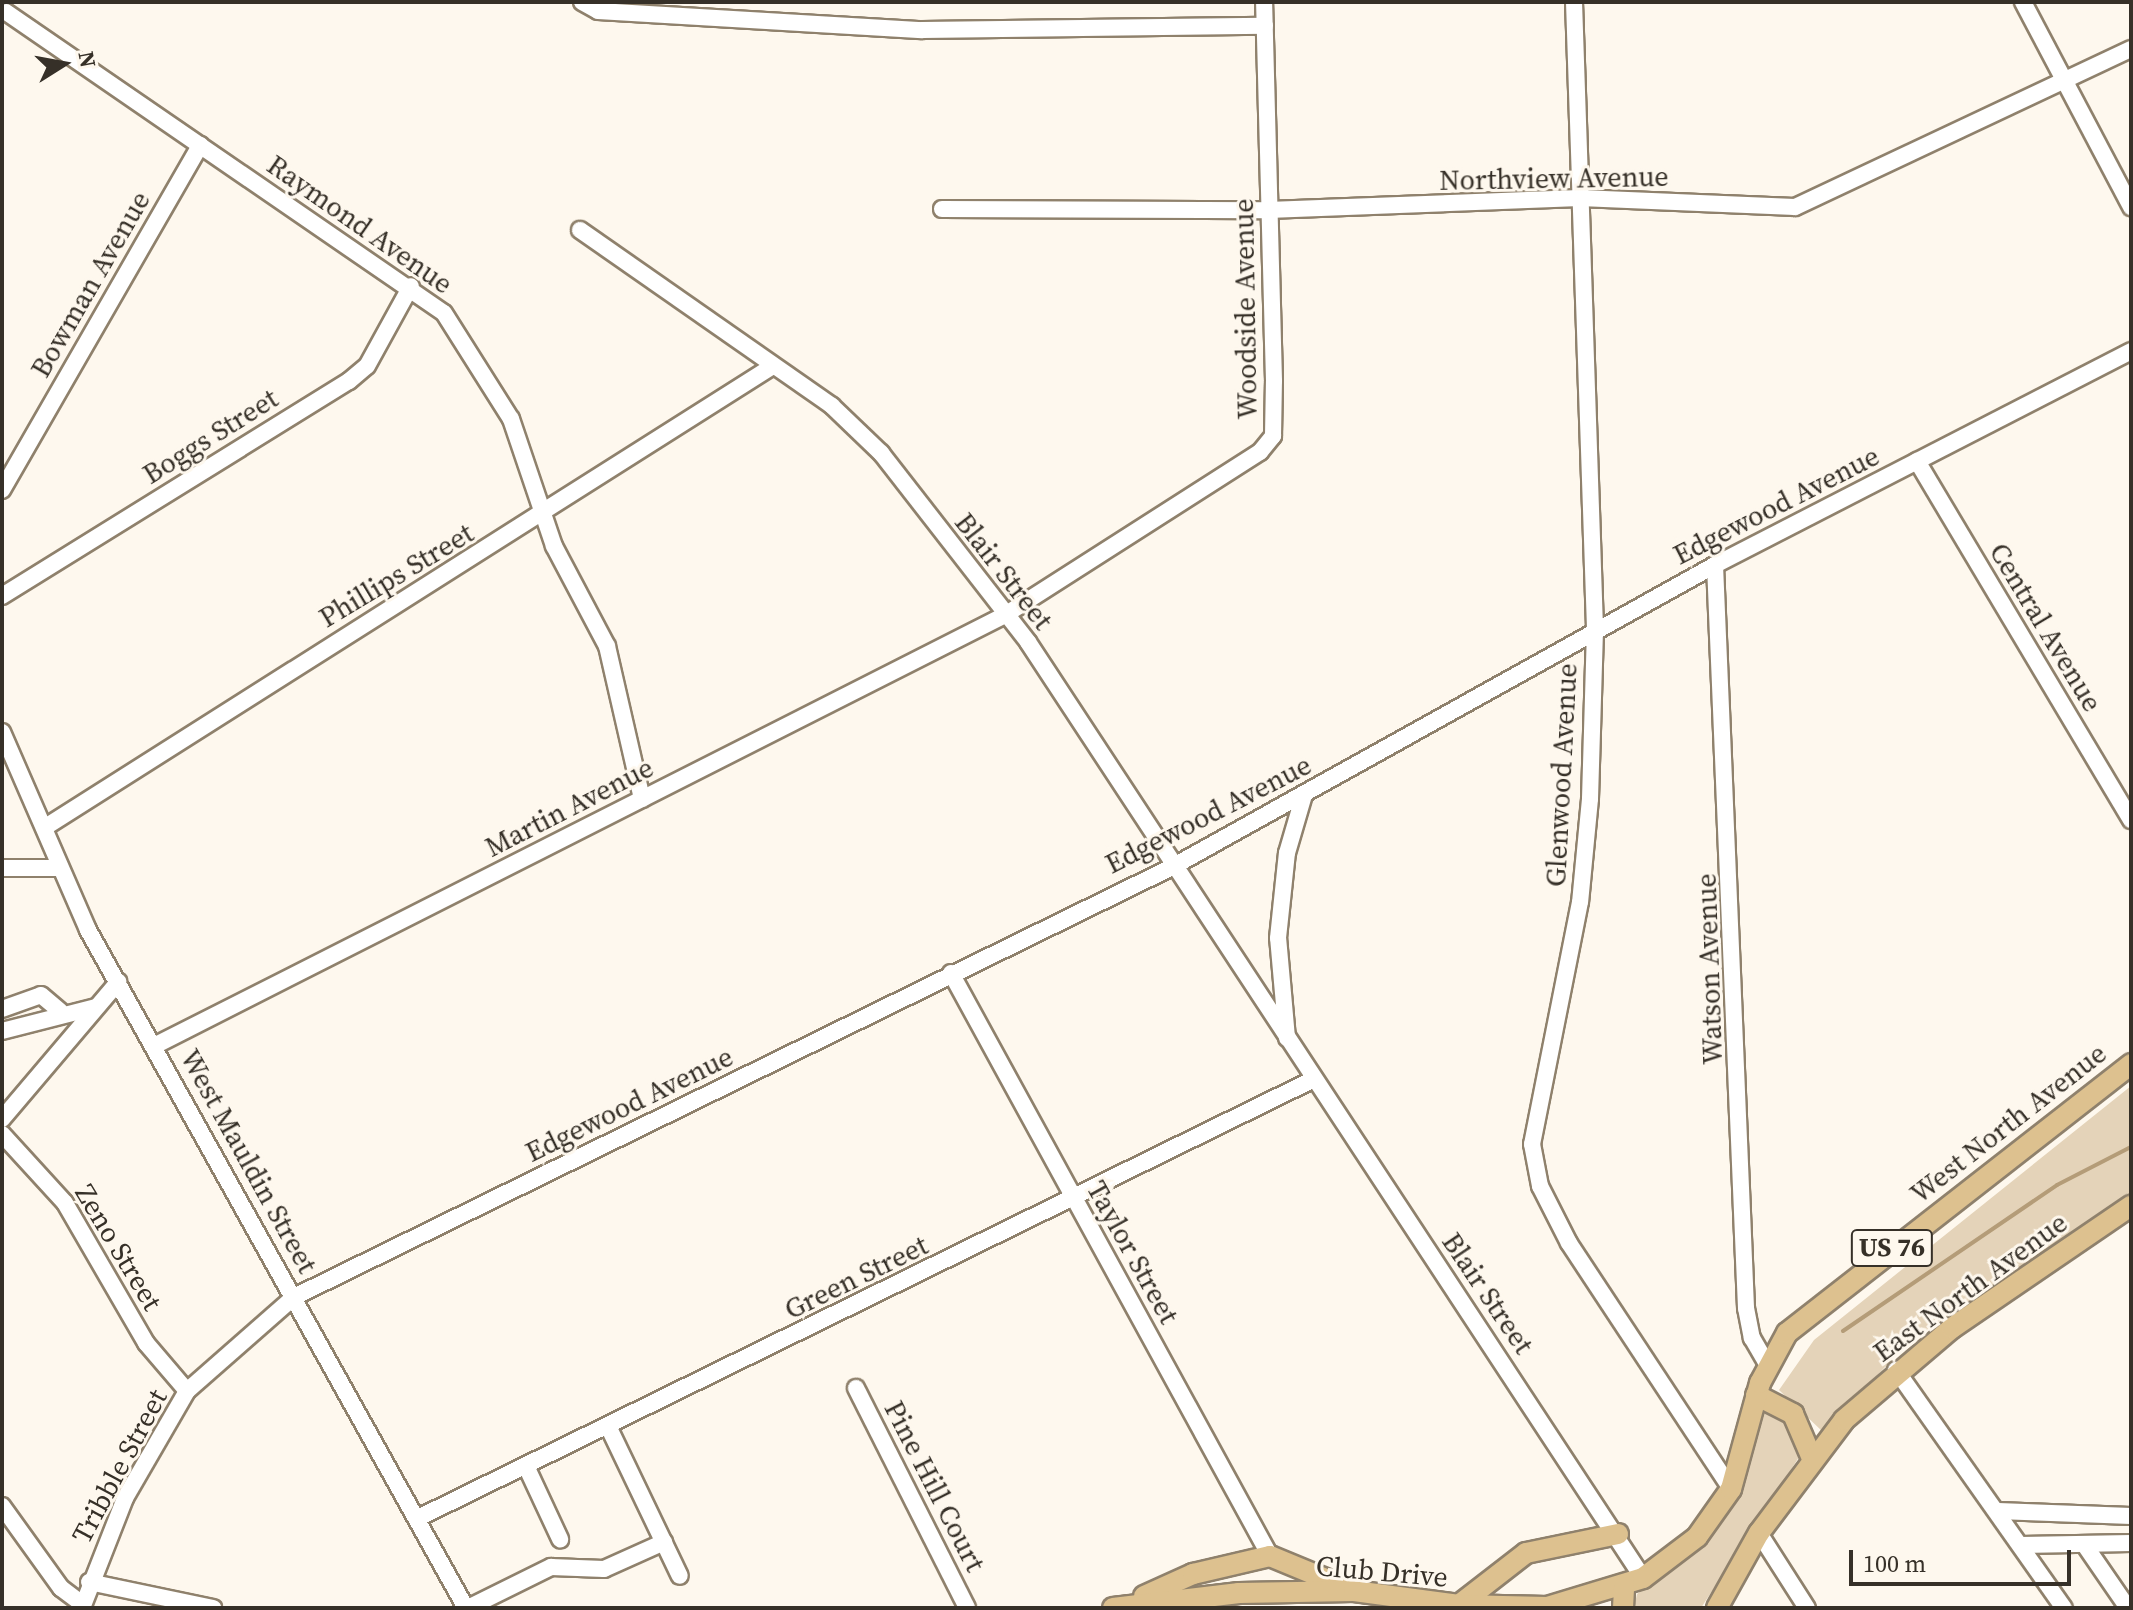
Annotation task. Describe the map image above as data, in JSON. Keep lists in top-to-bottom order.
{
  "streets": {
    "main road": [
      "West North Avenue",
      "US 76",
      "East North Avenue",
      "Club Drive"
    ],
    "street": [
      "Northview Avenue",
      "Raymond Avenue",
      "Bowman Avenue",
      "Woodside Avenue",
      "Boggs Street",
      "Edgewood Avenue",
      "Blair Street",
      "Phillips Street",
      "Central Avenue",
      "Glenwood Avenue",
      "Martin Avenue",
      "Watson Avenue",
      "West Mauldin Street",
      "Zeno Street",
      "Taylor Street",
      "Green Street",
      "Tribble Street",
      "Pine Hill Court"
    ]
  },
  "crossings": [
    ["Northview Avenue", "Woodside Avenue"],
    ["Northview Avenue", "Glenwood Avenue"],
    ["Raymond Avenue", "Bowman Avenue"],
    ["Raymond Avenue", "Boggs Street"],
    ["Raymond Avenue", "Phillips Street"],
    ["Raymond Avenue", "Martin Avenue"],
    ["Woodside Avenue", "Blair Street"],
    ["Woodside Avenue", "Martin Avenue"],
    ["Edgewood Avenue", "Blair Street"],
    ["Edgewood Avenue", "Central Avenue"],
    ["Edgewood Avenue", "Glenwood Avenue"],
    ["Edgewood Avenue", "Watson Avenue"],
    ["Edgewood Avenue", "West Mauldin Street"],
    ["Edgewood Avenue", "Taylor Street"],
    ["Edgewood Avenue", "Tribble Street"],
    ["Blair Street", "Phillips Street"],
    ["Blair Street", "Martin Avenue"],
    ["Blair Street", "US 76"],
    ["Blair Street", "Green Street"],
    ["Blair Street", "Club Drive"],
    ["Phillips Street", "West Mauldin Street"],
    ["Glenwood Avenue", "West North Avenue"],
    ["Glenwood Avenue", "US 76"],
    ["Martin Avenue", "West Mauldin Street"],
    ["Watson Avenue", "West North Avenue"],
    ["West North Avenue", "US 76"],
    ["West Mauldin Street", "Green Street"],
    ["West Mauldin Street", "Tribble Street"],
    ["Zeno Street", "Tribble Street"],
    ["US 76", "Club Drive"],
    ["Taylor Street", "Green Street"]
  ],
  "scale_bar": "100 m",
  "north": "right"
}
